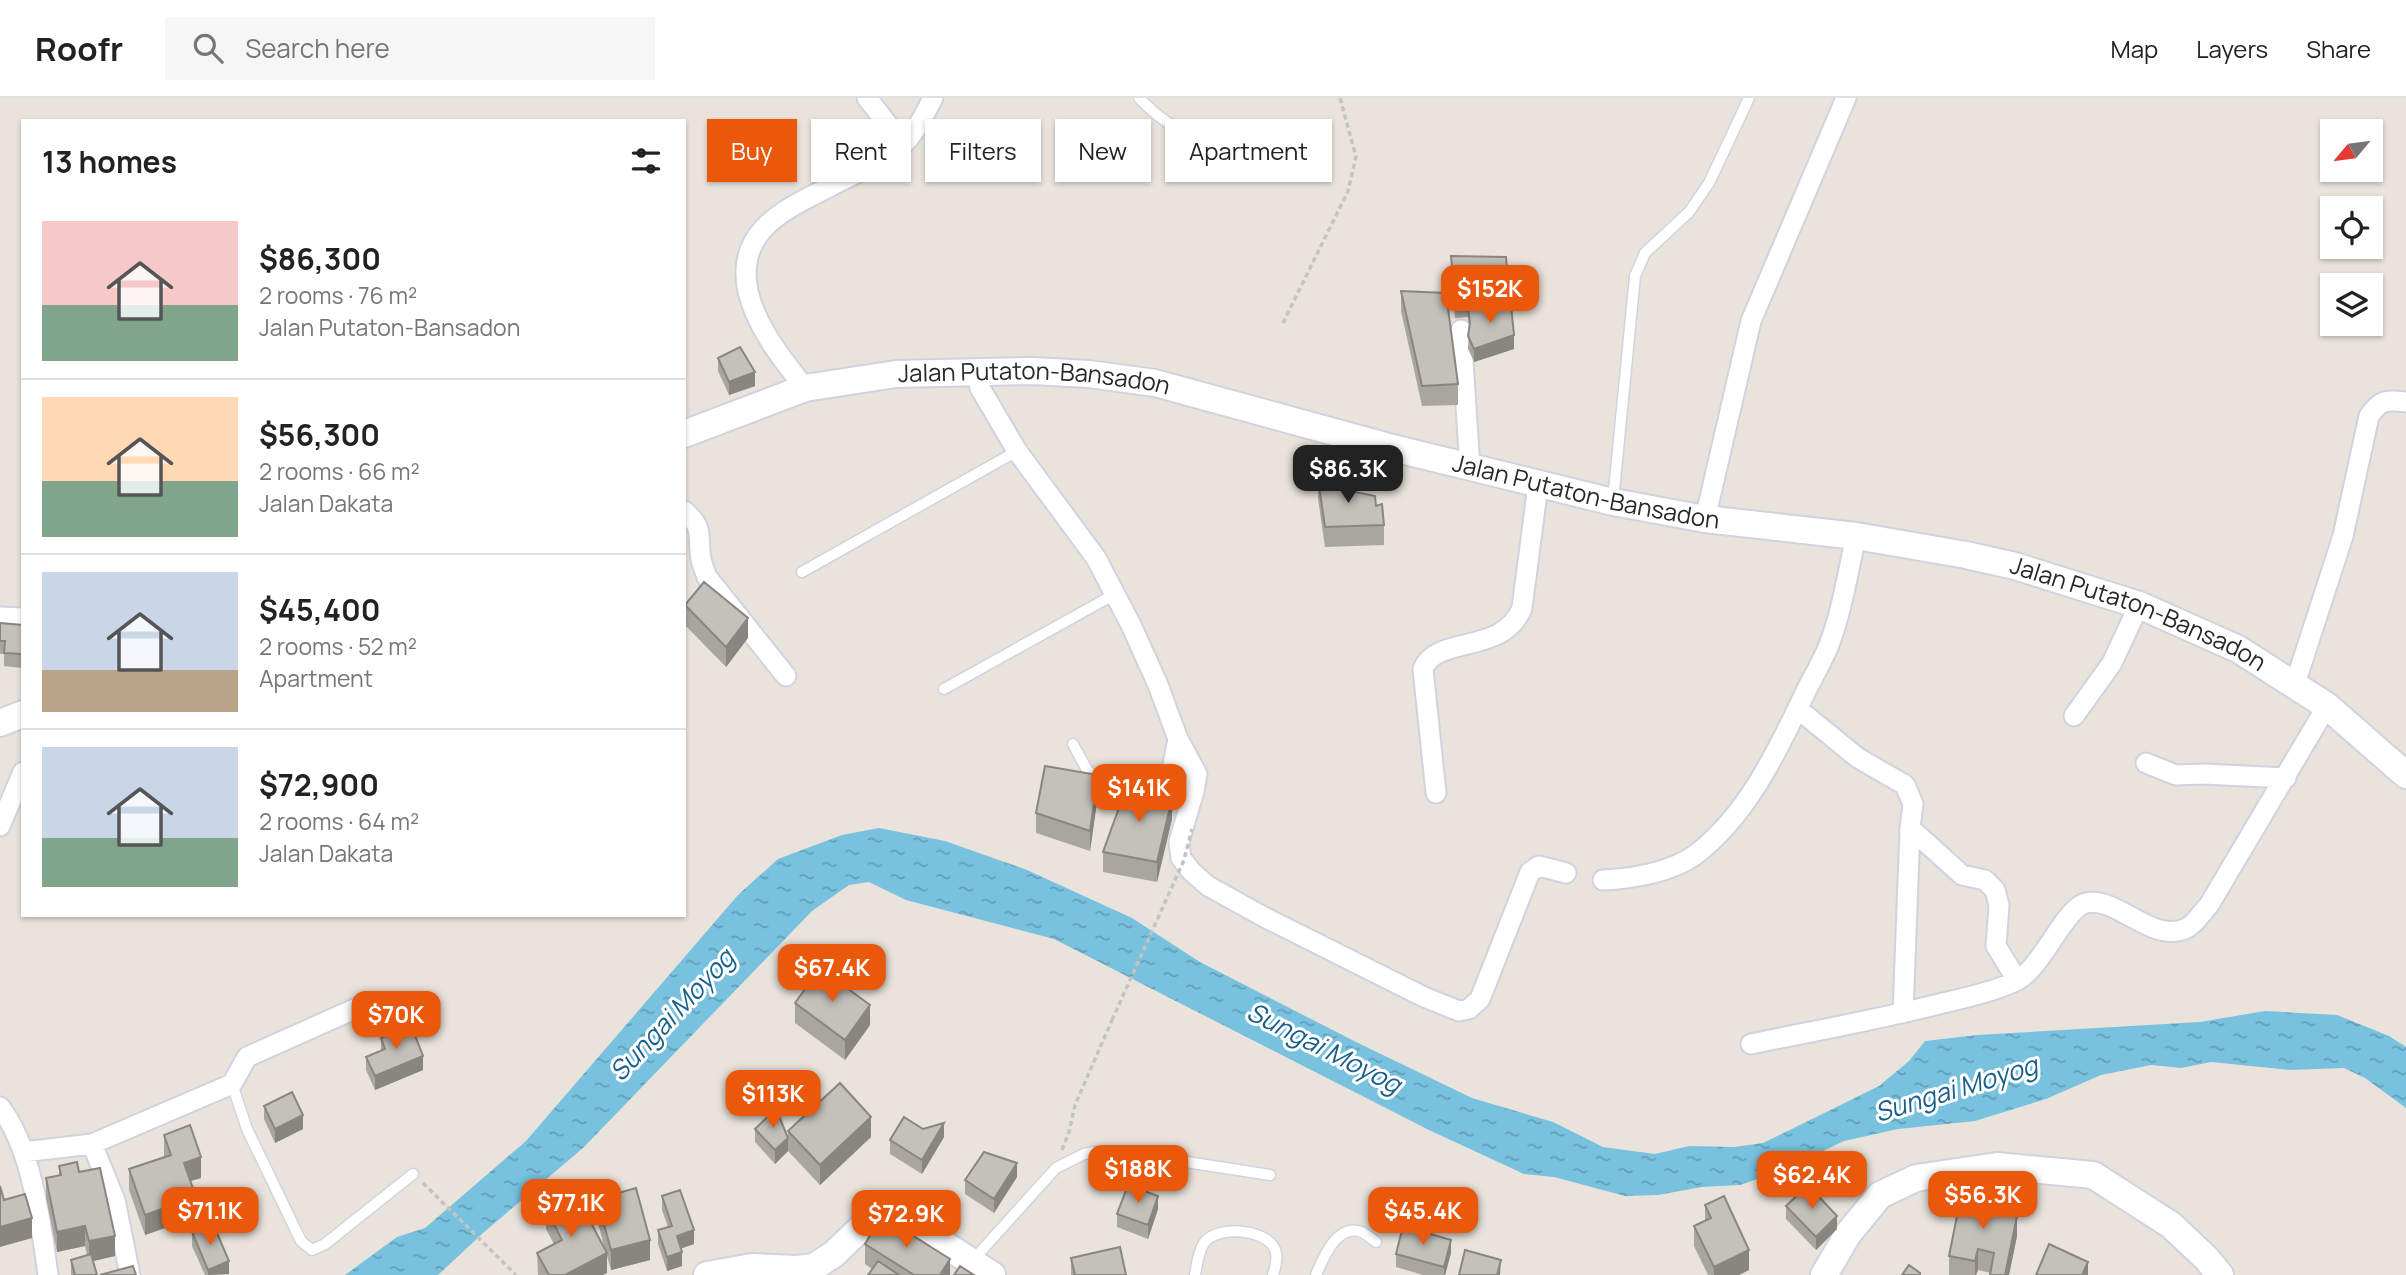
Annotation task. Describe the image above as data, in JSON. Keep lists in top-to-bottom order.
{
  "streets": {
    "street": ["Jalan Putaton-Bansadon"]
  },
  "water": ["Sungai Moyog"],
  "north": "bottom left",
  "page": {
    "header": "Roofr",
    "search": "Search here",
    "nav": ["Map", "Layers", "Share"],
    "chip": [
      "Buy",
      "Rent",
      "Filters",
      "New",
      "Apartment"
    ],
    "heading": "13 homes",
    "list": [
      {
        "name": "$86,300",
        "note": "2 rooms · 76 m² · Jalan Putaton-Bansadon"
      },
      {
        "name": "$56,300",
        "note": "2 rooms · 66 m² · Jalan Dakata"
      },
      {
        "name": "$45,400",
        "note": "2 rooms · 52 m² · Apartment"
      },
      {
        "name": "$72,900",
        "note": "2 rooms · 64 m² · Jalan Dakata"
      }
    ],
    "price": [
      "$152K",
      "$86.3K",
      "$141K",
      "$67.4K",
      "$70K",
      "$113K",
      "$188K",
      "$62.4K",
      "$56.3K",
      "$77.1K",
      "$71.1K",
      "$45.4K",
      "$72.9K"
    ]
  }
}
